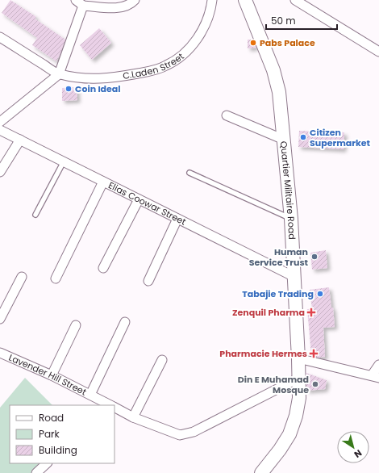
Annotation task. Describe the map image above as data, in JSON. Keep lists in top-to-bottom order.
{
  "streets": {
    "main road": ["Quartier Militaire Road"],
    "street": ["C.Laden Street", "Elias Coowar Street", "Lavender Hill Street"]
  },
  "crossings": [
    ["Quartier Militaire Road", "Elias Coowar Street"],
    ["Quartier Militaire Road", "Lavender Hill Street"]
  ],
  "places": {
    "other": [
      "Pabs Palace",
      "Coin Ideal",
      "Citizen Supermarket",
      "Human Service Trust",
      "Tabajie Trading",
      "Din E Muhamad Mosque"
    ],
    "health": ["Zenquil Pharma", "Pharmacie Hermes"]
  },
  "legend": ["Road", "Park", "Building"],
  "scale_bar": "50 m",
  "north": "bottom right"
}
